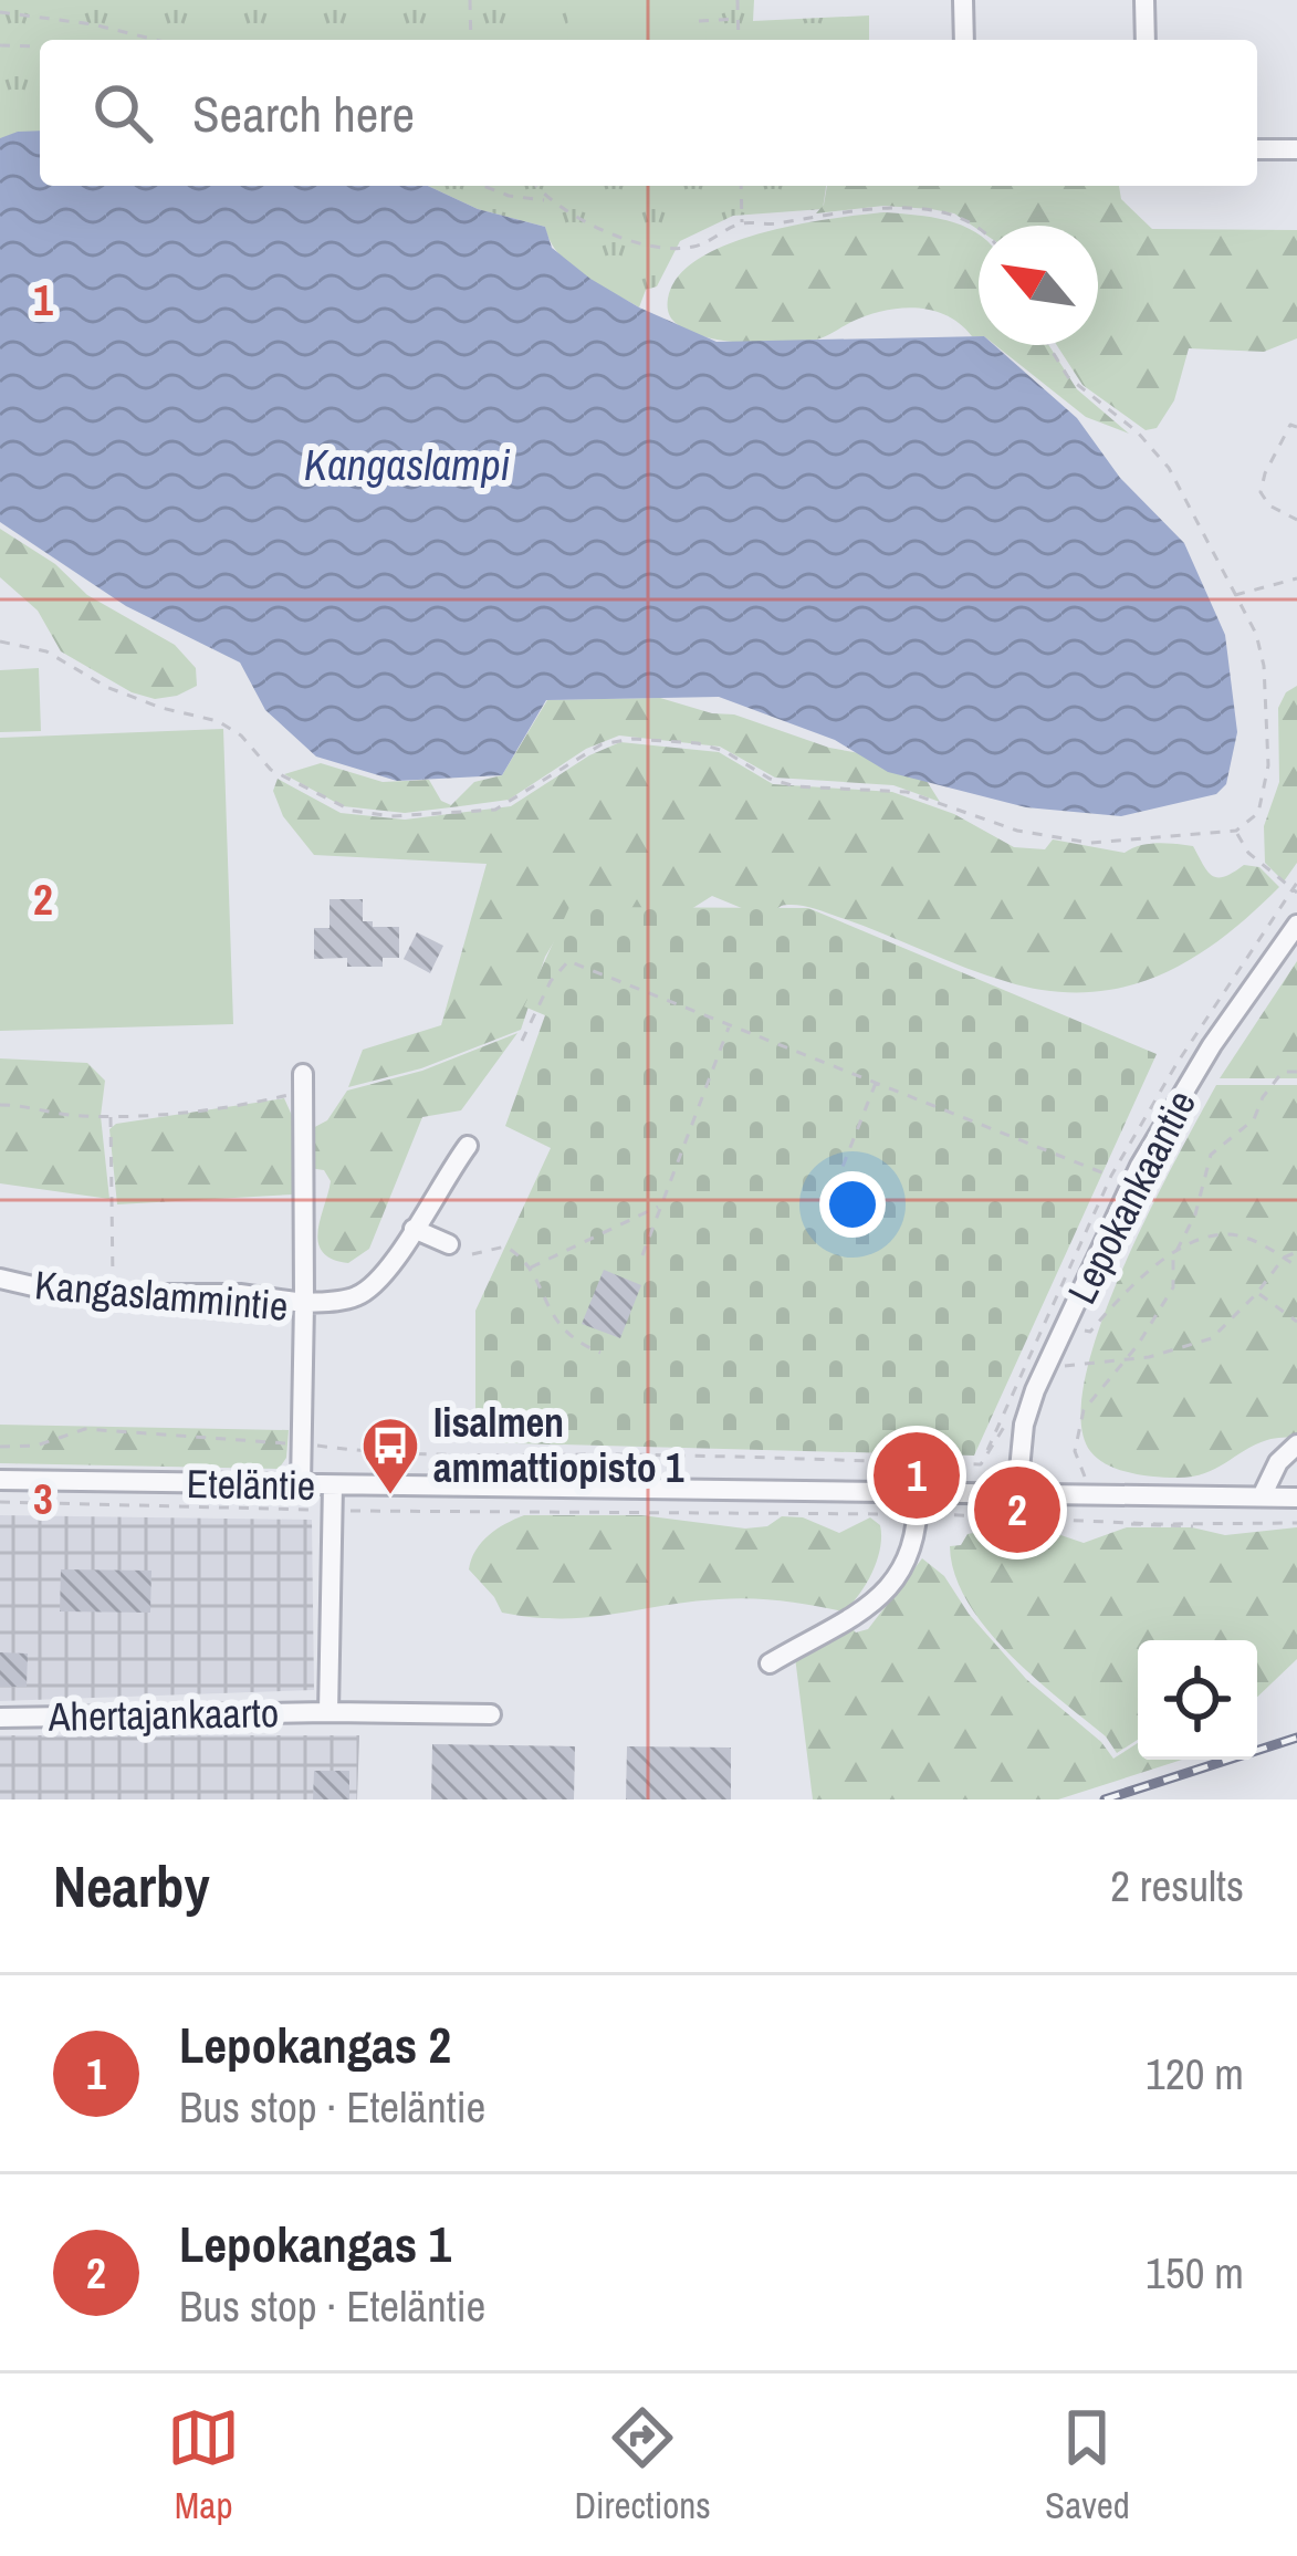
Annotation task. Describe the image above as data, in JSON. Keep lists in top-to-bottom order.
{
  "streets": {
    "street": [
      "Lepokankaantie",
      "Kangaslammintie",
      "Eteläntie",
      "Ahertajankaarto"
    ]
  },
  "crossings": [
    ["Lepokankaantie", "Eteläntie"],
    ["Kangaslammintie", "Eteläntie"],
    ["Eteläntie", "Ahertajankaarto"]
  ],
  "water": ["Kangaslampi"],
  "places": {
    "bus stop": ["Iisalmen ammattiopisto 1"]
  },
  "north": "top left",
  "page": {
    "search": "Search here",
    "pins": ["1", "2"],
    "heading": ["Nearby", "2 results"],
    "list": [
      {
        "mark": "1",
        "name": "Lepokangas 2",
        "note": "Bus stop · Eteläntie",
        "value": "120 m"
      },
      {
        "mark": "2",
        "name": "Lepokangas 1",
        "note": "Bus stop · Eteläntie",
        "value": "150 m"
      }
    ],
    "nav": ["Map", "Directions", "Saved"]
  },
  "grid": {
    "rows": ["1", "2", "3"]
  }
}
